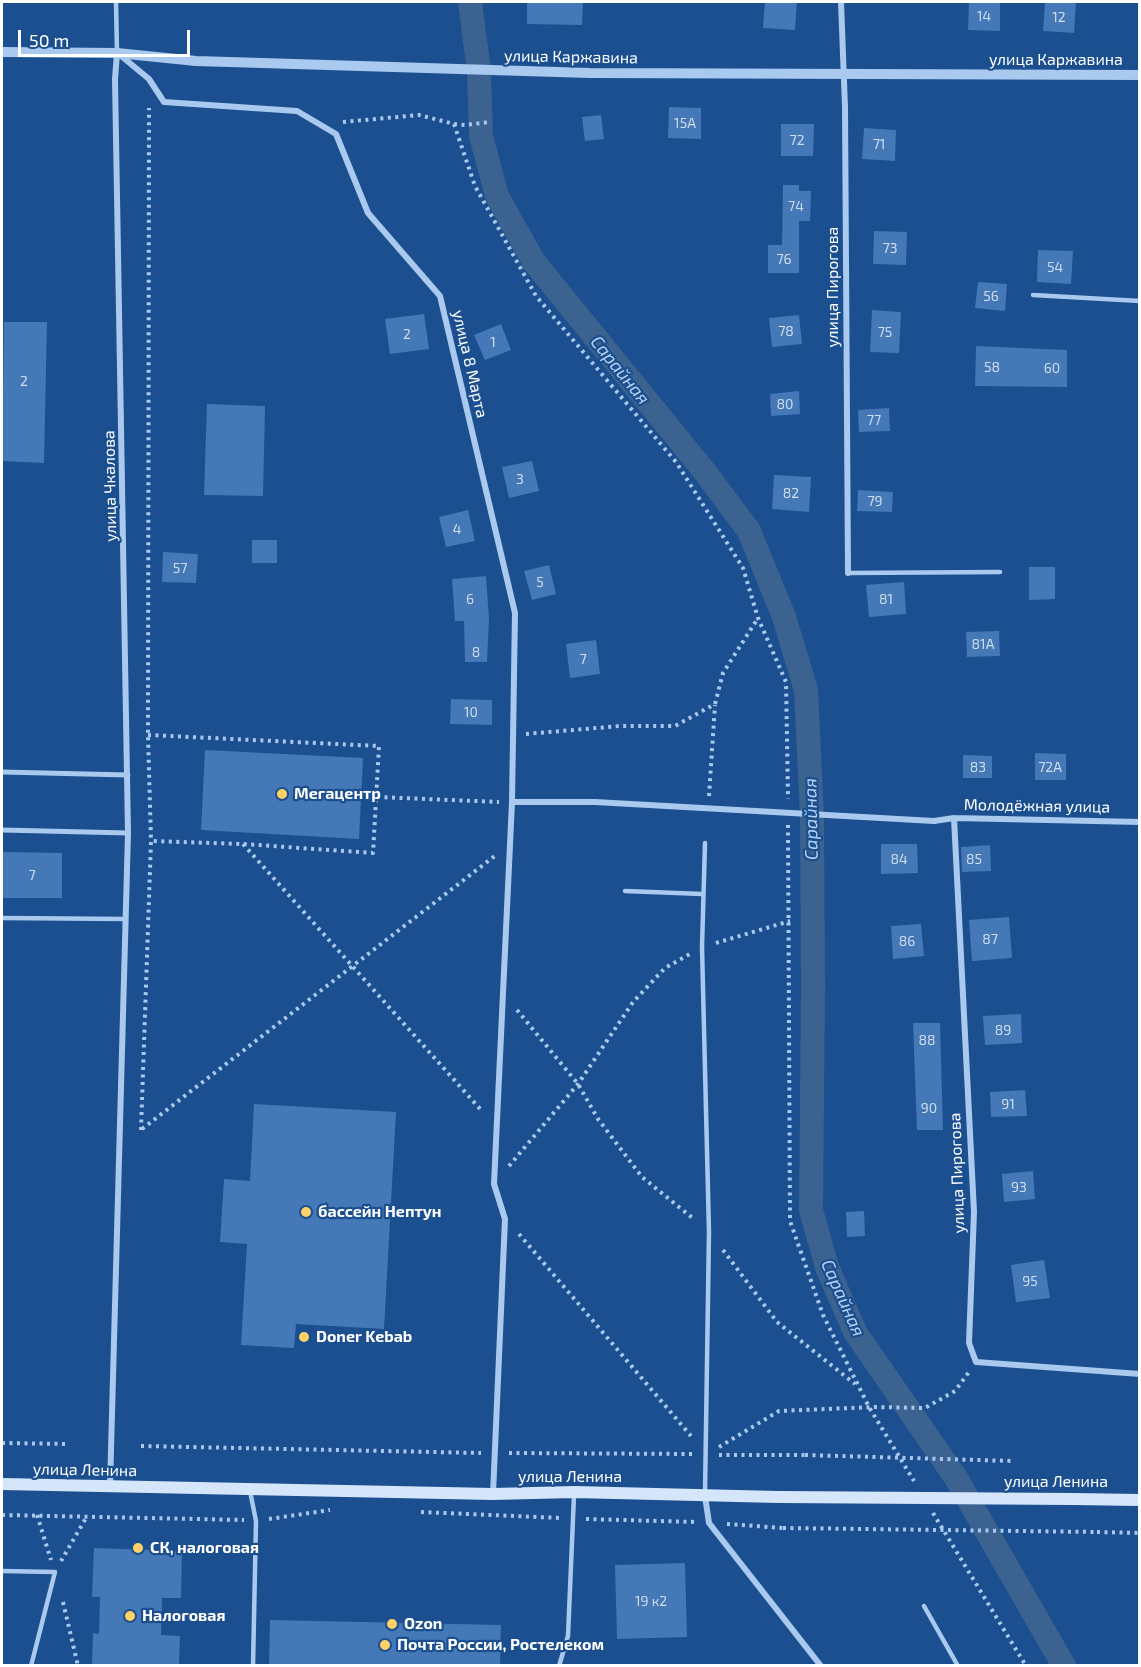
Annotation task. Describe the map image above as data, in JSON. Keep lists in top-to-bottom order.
{
  "streets": {
    "main road": ["улица Ленина"],
    "street": [
      "улица Каржавина",
      "улица Пирогова",
      "улица 8 Марта",
      "улица Чкалова",
      "Молодёжная улица"
    ]
  },
  "crossings": [
    ["улица Каржавина", "улица Пирогова"],
    ["улица Каржавина", "улица 8 Марта"],
    ["улица Каржавина", "улица Чкалова"],
    ["улица Пирогова", "Молодёжная улица"],
    ["улица 8 Марта", "улица Чкалова"],
    ["улица 8 Марта", "Молодёжная улица"],
    ["улица Чкалова", "улица Ленина"]
  ],
  "water": ["Сарайная"],
  "places": [
    "Мегацентр",
    "бассейн Нептун",
    "Doner Kebab",
    "СК, налоговая",
    "Налоговая",
    "Ozon",
    "Почта России, Ростелеком"
  ],
  "house_numbers": [
    "14",
    "12",
    "15А",
    "72",
    "71",
    "74",
    "73",
    "76",
    "54",
    "56",
    "78",
    "75",
    "2",
    "1",
    "58",
    "60",
    "2",
    "80",
    "77",
    "3",
    "82",
    "79",
    "4",
    "57",
    "5",
    "6",
    "81",
    "81А",
    "8",
    "7",
    "10",
    "83",
    "72А",
    "84",
    "85",
    "7",
    "87",
    "86",
    "89",
    "88",
    "91",
    "90",
    "93",
    "95",
    "19 к2"
  ],
  "scale_bar": "50 m"
}
